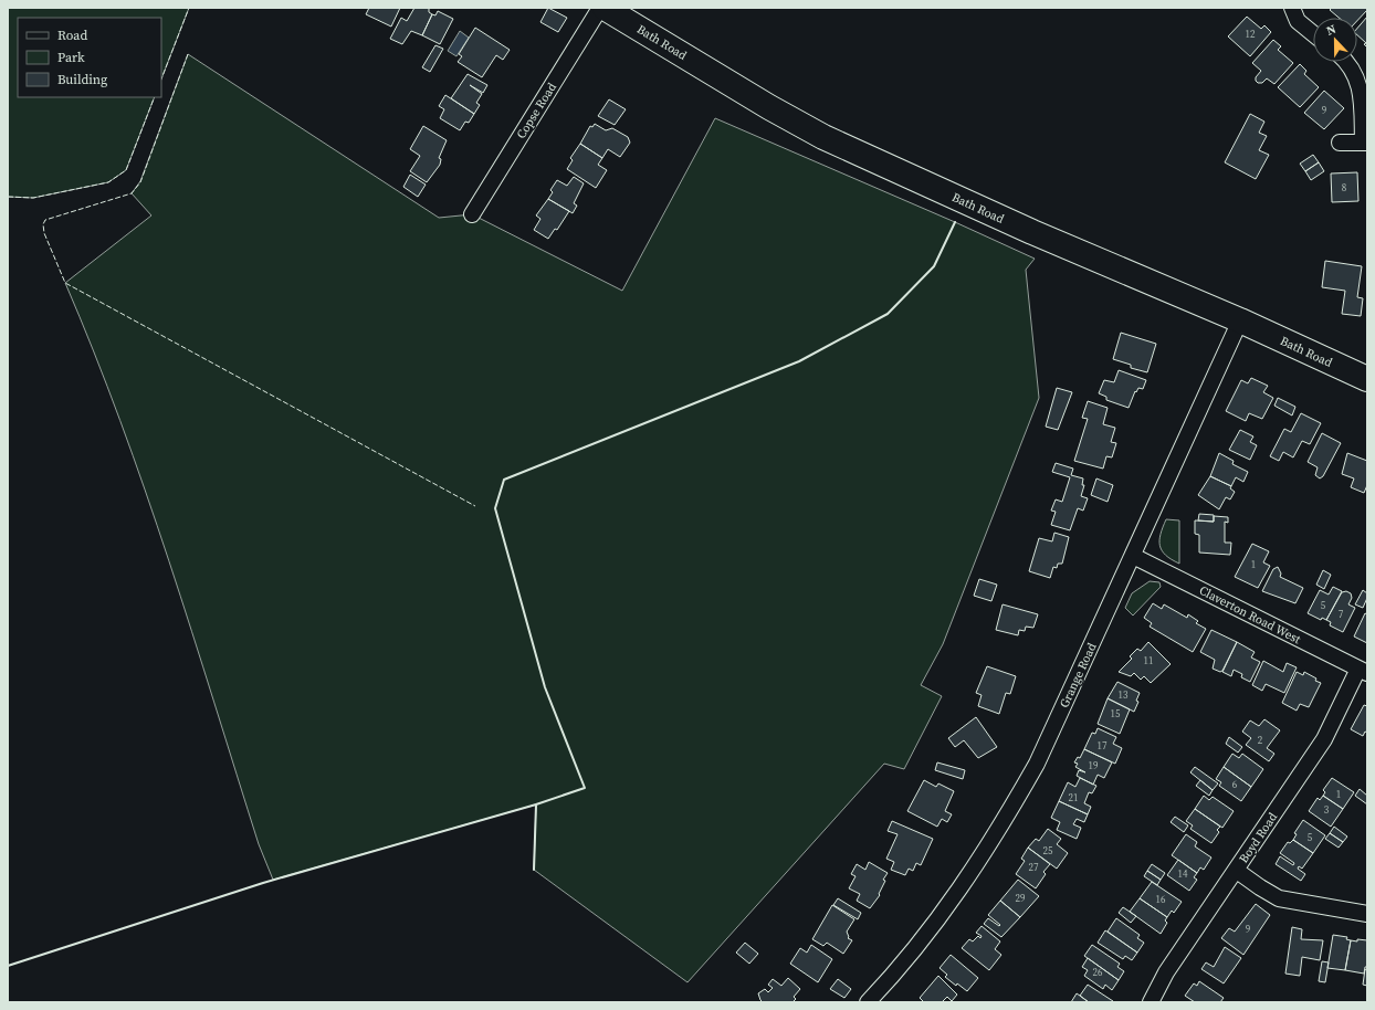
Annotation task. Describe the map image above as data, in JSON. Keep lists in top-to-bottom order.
{
  "streets": {
    "highway": ["Bath Road"],
    "street": [
      "Copse Road",
      "Claverton Road West",
      "Grange Road",
      "Boyd Road"
    ]
  },
  "crossings": [
    ["Bath Road", "Grange Road"],
    ["Claverton Road West", "Grange Road"],
    ["Claverton Road West", "Boyd Road"]
  ],
  "house_numbers": [
    "12",
    "9",
    "8",
    "1",
    "5",
    "7",
    "11",
    "13",
    "15",
    "2",
    "17",
    "19",
    "6",
    "1",
    "21",
    "3",
    "5",
    "25",
    "27",
    "14",
    "29",
    "16",
    "9",
    "26"
  ],
  "legend": ["Road", "Park", "Building"],
  "north": "top"
}
